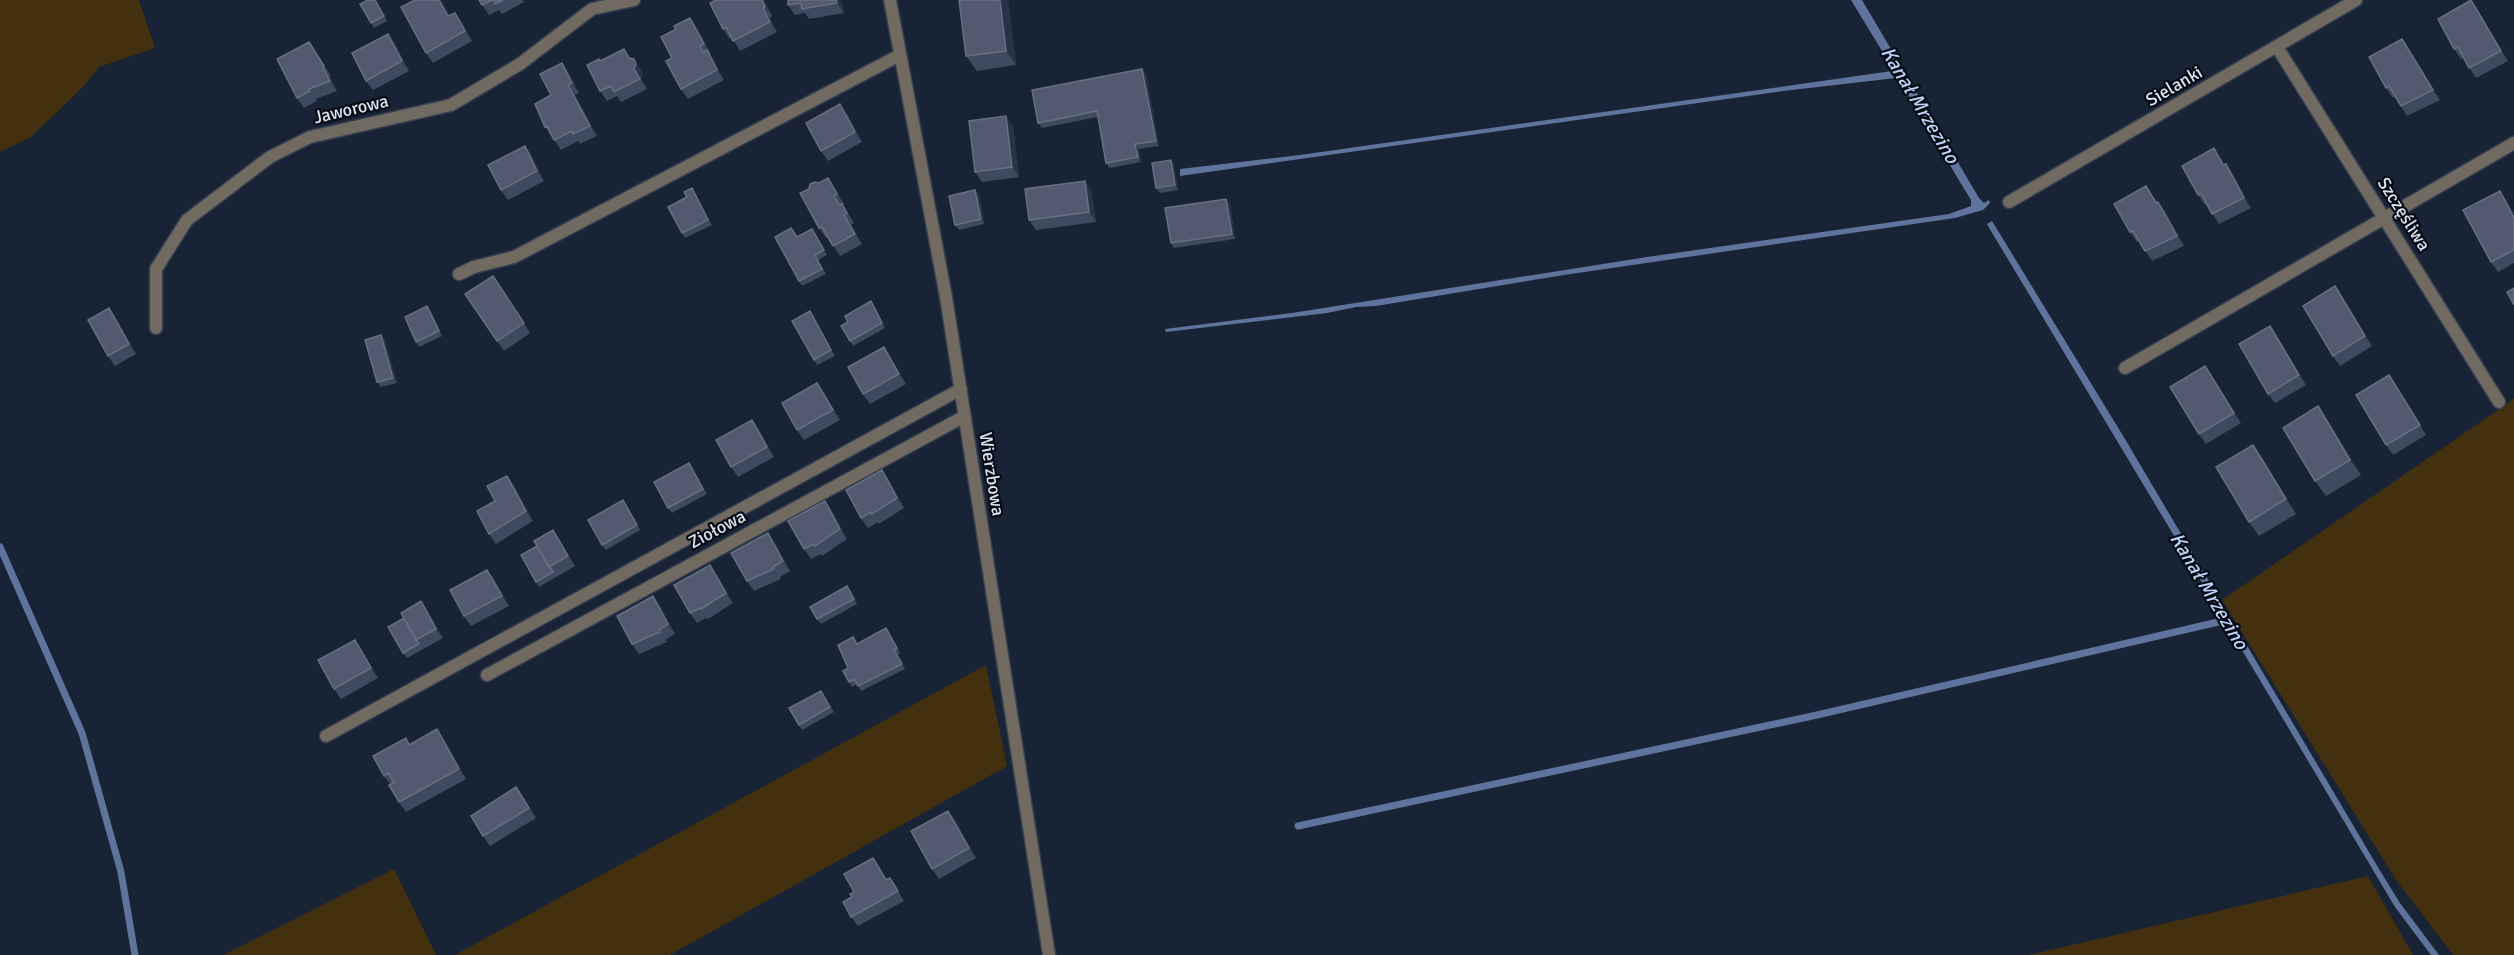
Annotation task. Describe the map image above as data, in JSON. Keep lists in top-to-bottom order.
{
  "streets": {
    "street": [
      "Sielanki",
      "Jaworowa",
      "Szczęśliwa",
      "Wierzbowa",
      "Ziołowa"
    ]
  },
  "crossings": [
    ["Sielanki", "Szczęśliwa"],
    ["Wierzbowa", "Ziołowa"]
  ],
  "water": ["Kanał Mrzezino"]
}
